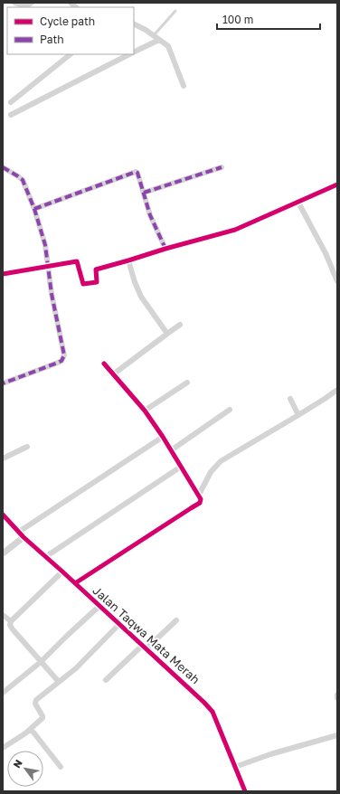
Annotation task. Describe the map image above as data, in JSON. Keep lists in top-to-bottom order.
{
  "streets": {
    "street": ["Jalan Taqwa Mata Merah"]
  },
  "legend": ["Cycle path", "Path"],
  "scale_bar": "100 m",
  "north": "top left"
}
